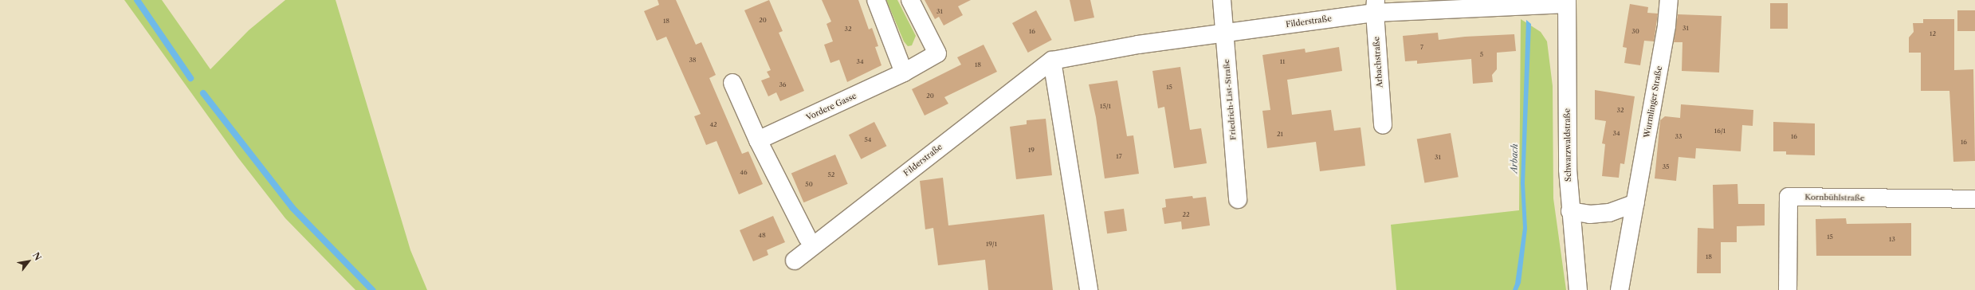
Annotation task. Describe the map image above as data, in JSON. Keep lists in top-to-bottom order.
{
  "streets": {
    "street": [
      "Filderstraße",
      "Arbachstraße",
      "Friedrich-List-Straße",
      "Wurmlinger Straße",
      "Vordere Gasse",
      "Schwarzwaldstraße",
      "Kornbühlstraße"
    ]
  },
  "crossings": [
    ["Filderstraße", "Arbachstraße"],
    ["Filderstraße", "Friedrich-List-Straße"],
    ["Filderstraße", "Schwarzwaldstraße"]
  ],
  "water": ["Arbach"],
  "house_numbers": [
    "31",
    "20",
    "18",
    "31",
    "32",
    "16",
    "30",
    "12",
    "7",
    "5",
    "38",
    "34",
    "11",
    "18",
    "36",
    "15",
    "20",
    "15/1",
    "32",
    "42",
    "16/1",
    "34",
    "21",
    "33",
    "16",
    "54",
    "16",
    "19",
    "17",
    "31",
    "35",
    "46",
    "52",
    "50",
    "22",
    "48",
    "15",
    "13",
    "19/1",
    "18"
  ],
  "north": "top right"
}
